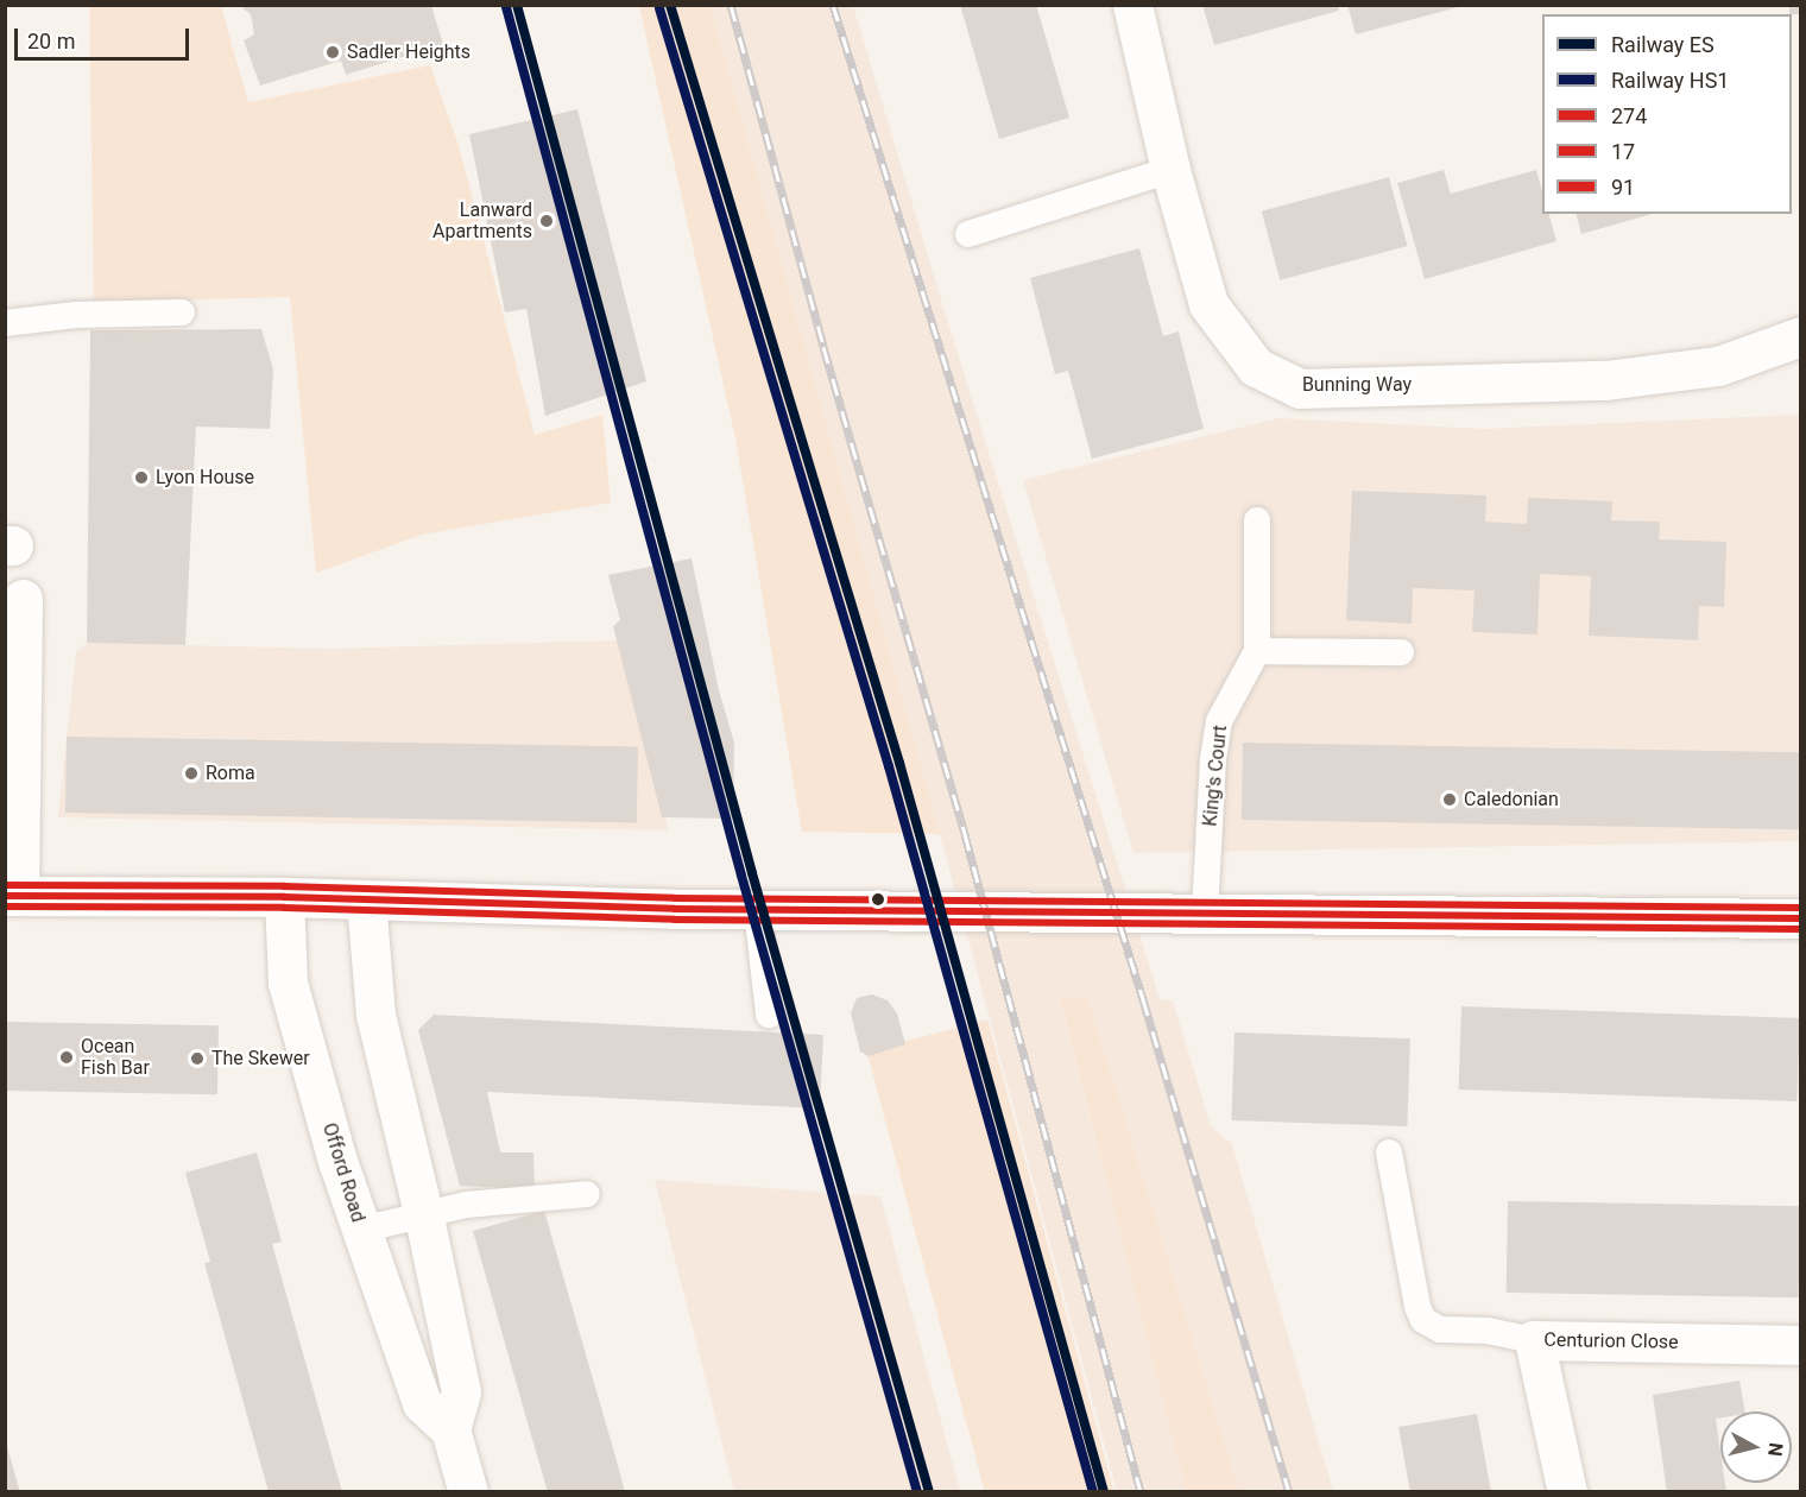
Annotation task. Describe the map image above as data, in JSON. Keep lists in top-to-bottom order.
{
  "streets": {
    "street": ["Bunning Way", "Offord Road", "Centurion Close"],
    "lane": ["King's Court"]
  },
  "places": [
    "Sadler Heights",
    "Lanward Apartments",
    "Lyon House",
    "Roma",
    "Caledonian",
    "Ocean Fish Bar",
    "The Skewer"
  ],
  "lines": [
    "rail line ES",
    "rail line HS1",
    "transit line 91",
    "transit line 274",
    "transit line 17"
  ],
  "legend": [
    "Railway ES",
    "Railway HS1",
    "274",
    "17",
    "91"
  ],
  "scale_bar": "20 m",
  "north": "right"
}
